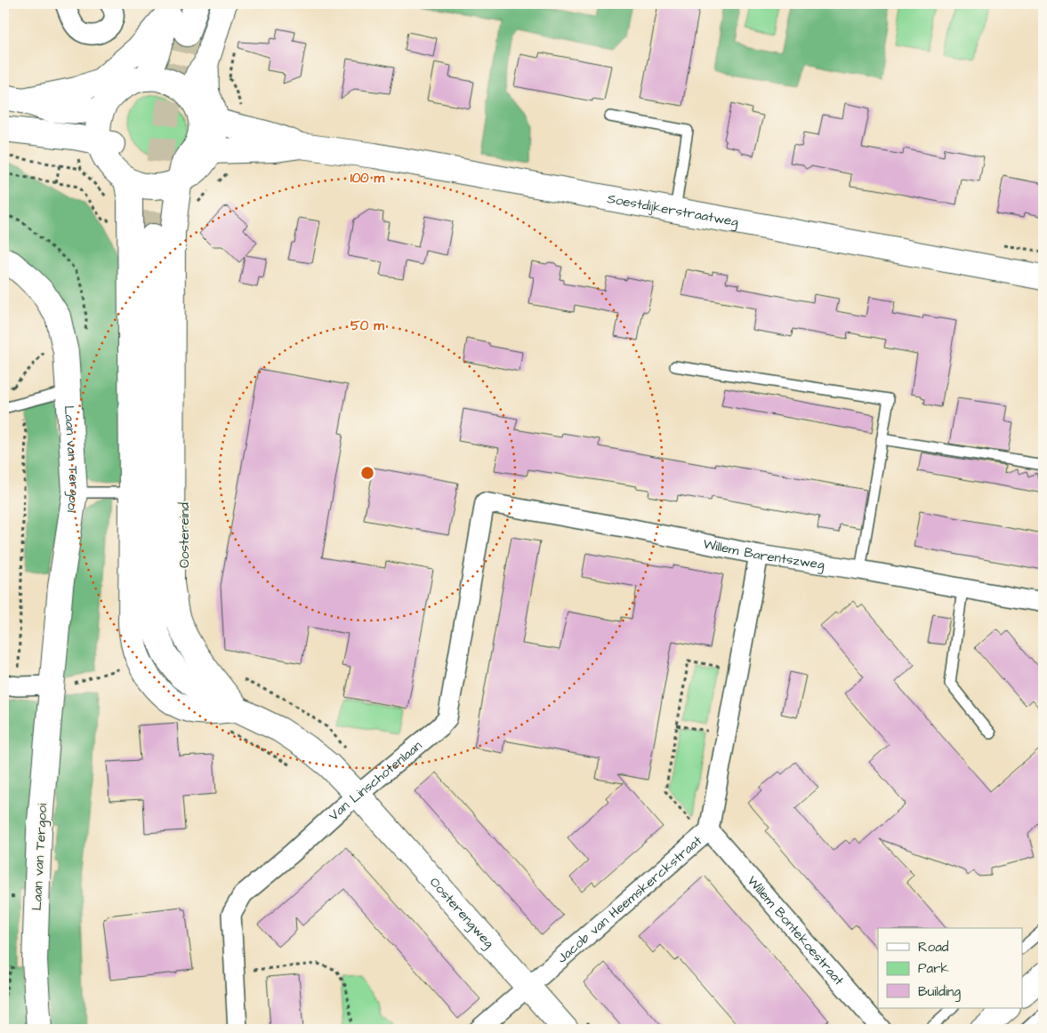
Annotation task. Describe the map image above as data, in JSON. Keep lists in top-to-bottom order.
{
  "streets": {
    "main road": ["Soestdijkerstraatweg", "Laan van Tergooi", "Oosterengweg"],
    "street": [
      "Willem Barentszweg",
      "Van Linschotenlaan",
      "Jacob van Heemskerckstraat",
      "Willem Bontekoestraat"
    ]
  },
  "crossings": [
    ["Willem Barentszweg", "Van Linschotenlaan"],
    ["Willem Barentszweg", "Jacob van Heemskerckstraat"],
    ["Van Linschotenlaan", "Oosterengweg"],
    ["Jacob van Heemskerckstraat", "Oosterengweg"],
    ["Jacob van Heemskerckstraat", "Willem Bontekoestraat"]
  ],
  "legend": ["Road", "Park", "Building"],
  "rings": ["100 m", "50 m"]
}
